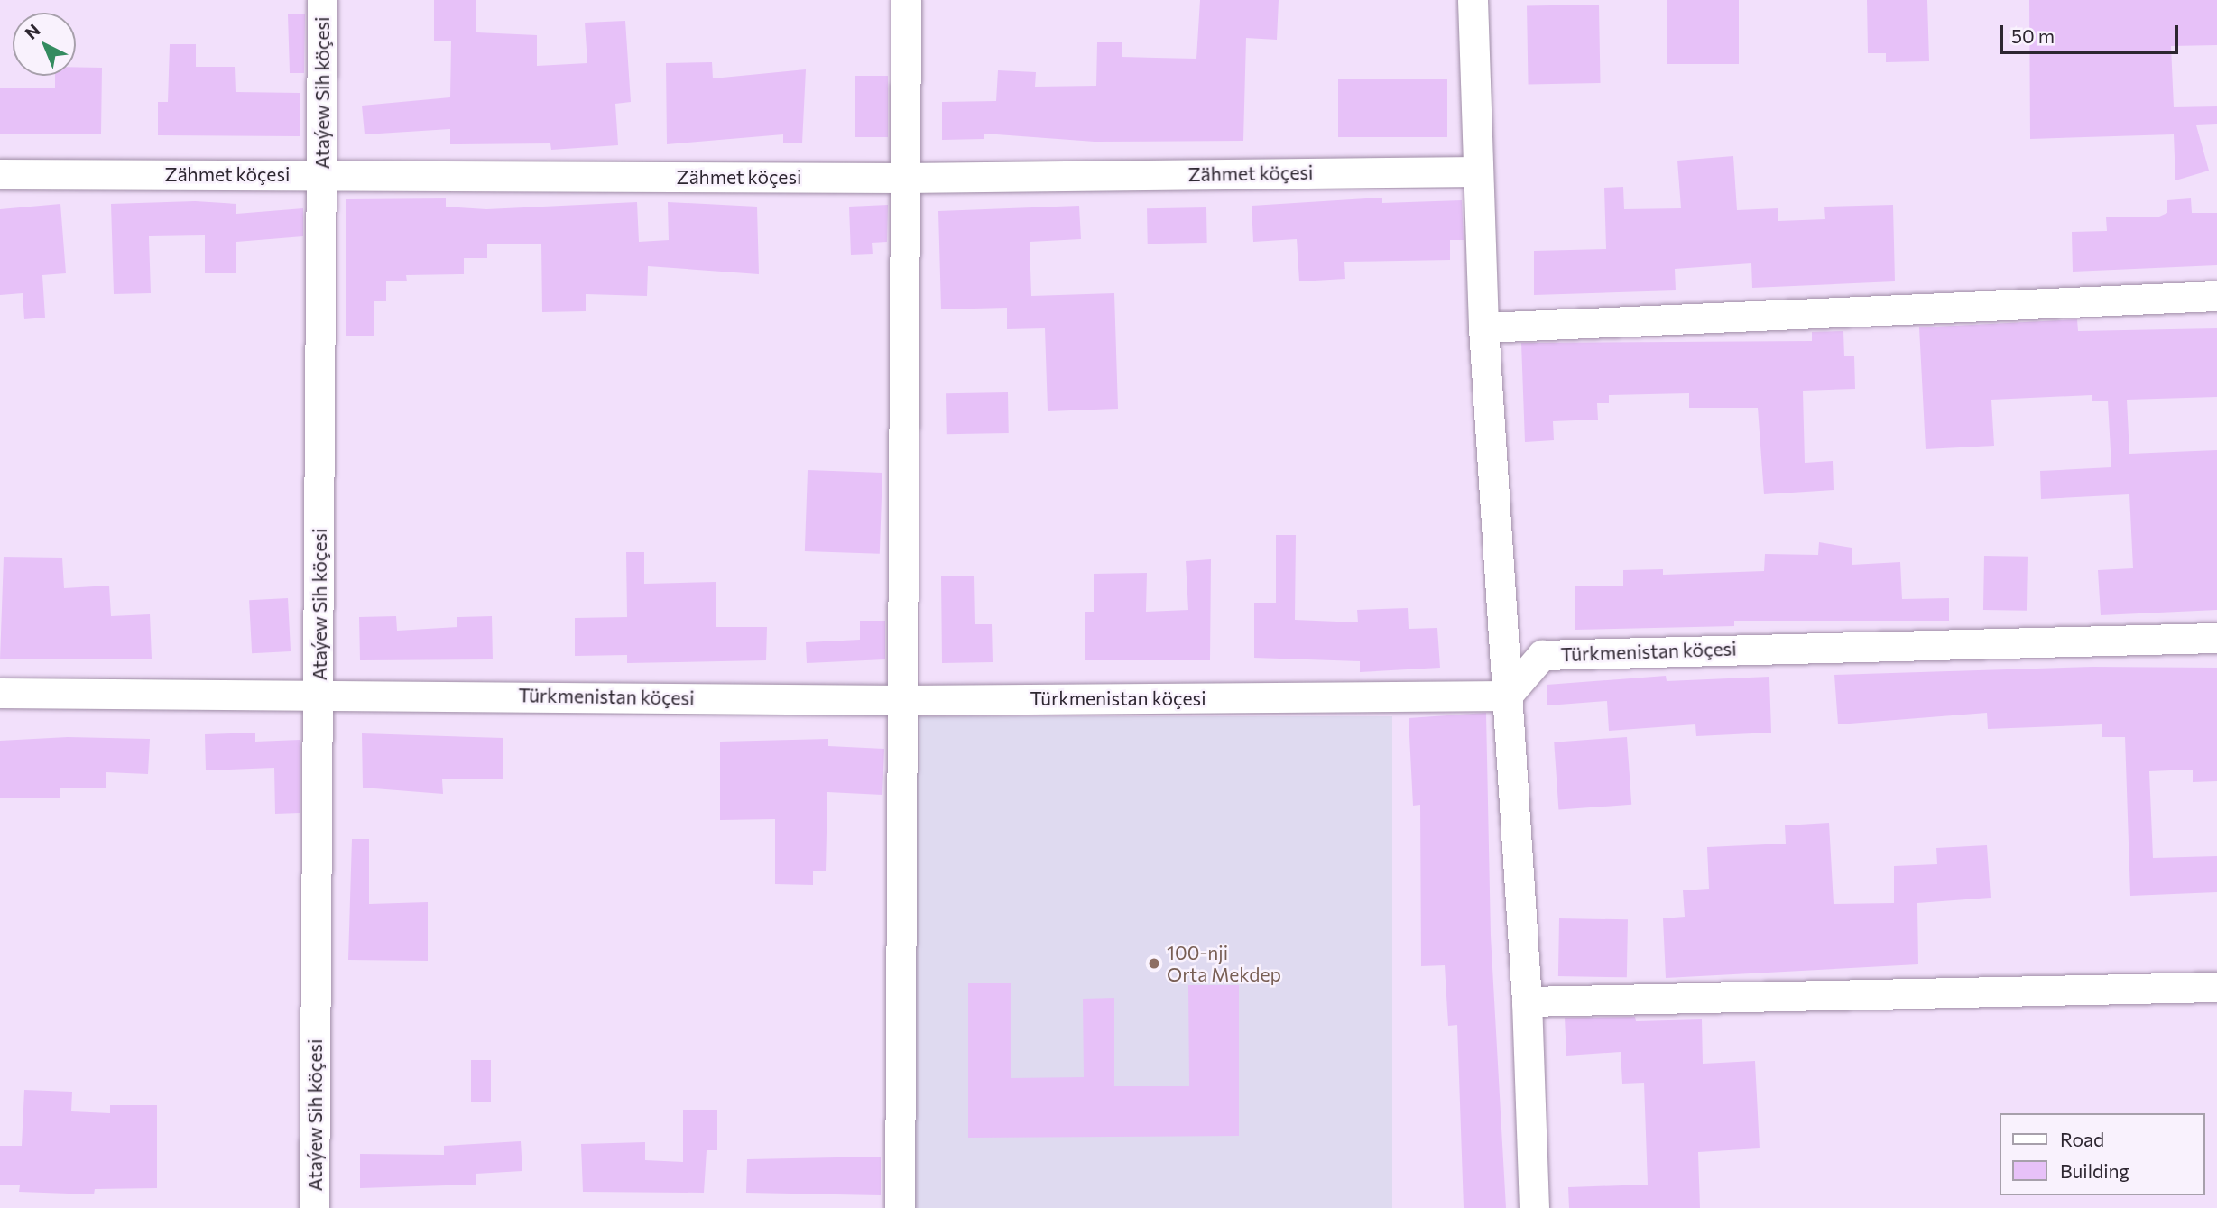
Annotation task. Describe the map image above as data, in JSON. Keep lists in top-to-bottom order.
{
  "streets": {
    "street": ["Ataýew Sih köçesi", "Zähmet köçesi", "Türkmenistan köçesi"]
  },
  "crossings": [
    ["Ataýew Sih köçesi", "Zähmet köçesi"],
    ["Ataýew Sih köçesi", "Türkmenistan köçesi"]
  ],
  "places": ["100-nji Orta Mekdep"],
  "legend": ["Road", "Building"],
  "scale_bar": "50 m",
  "north": "top left"
}
